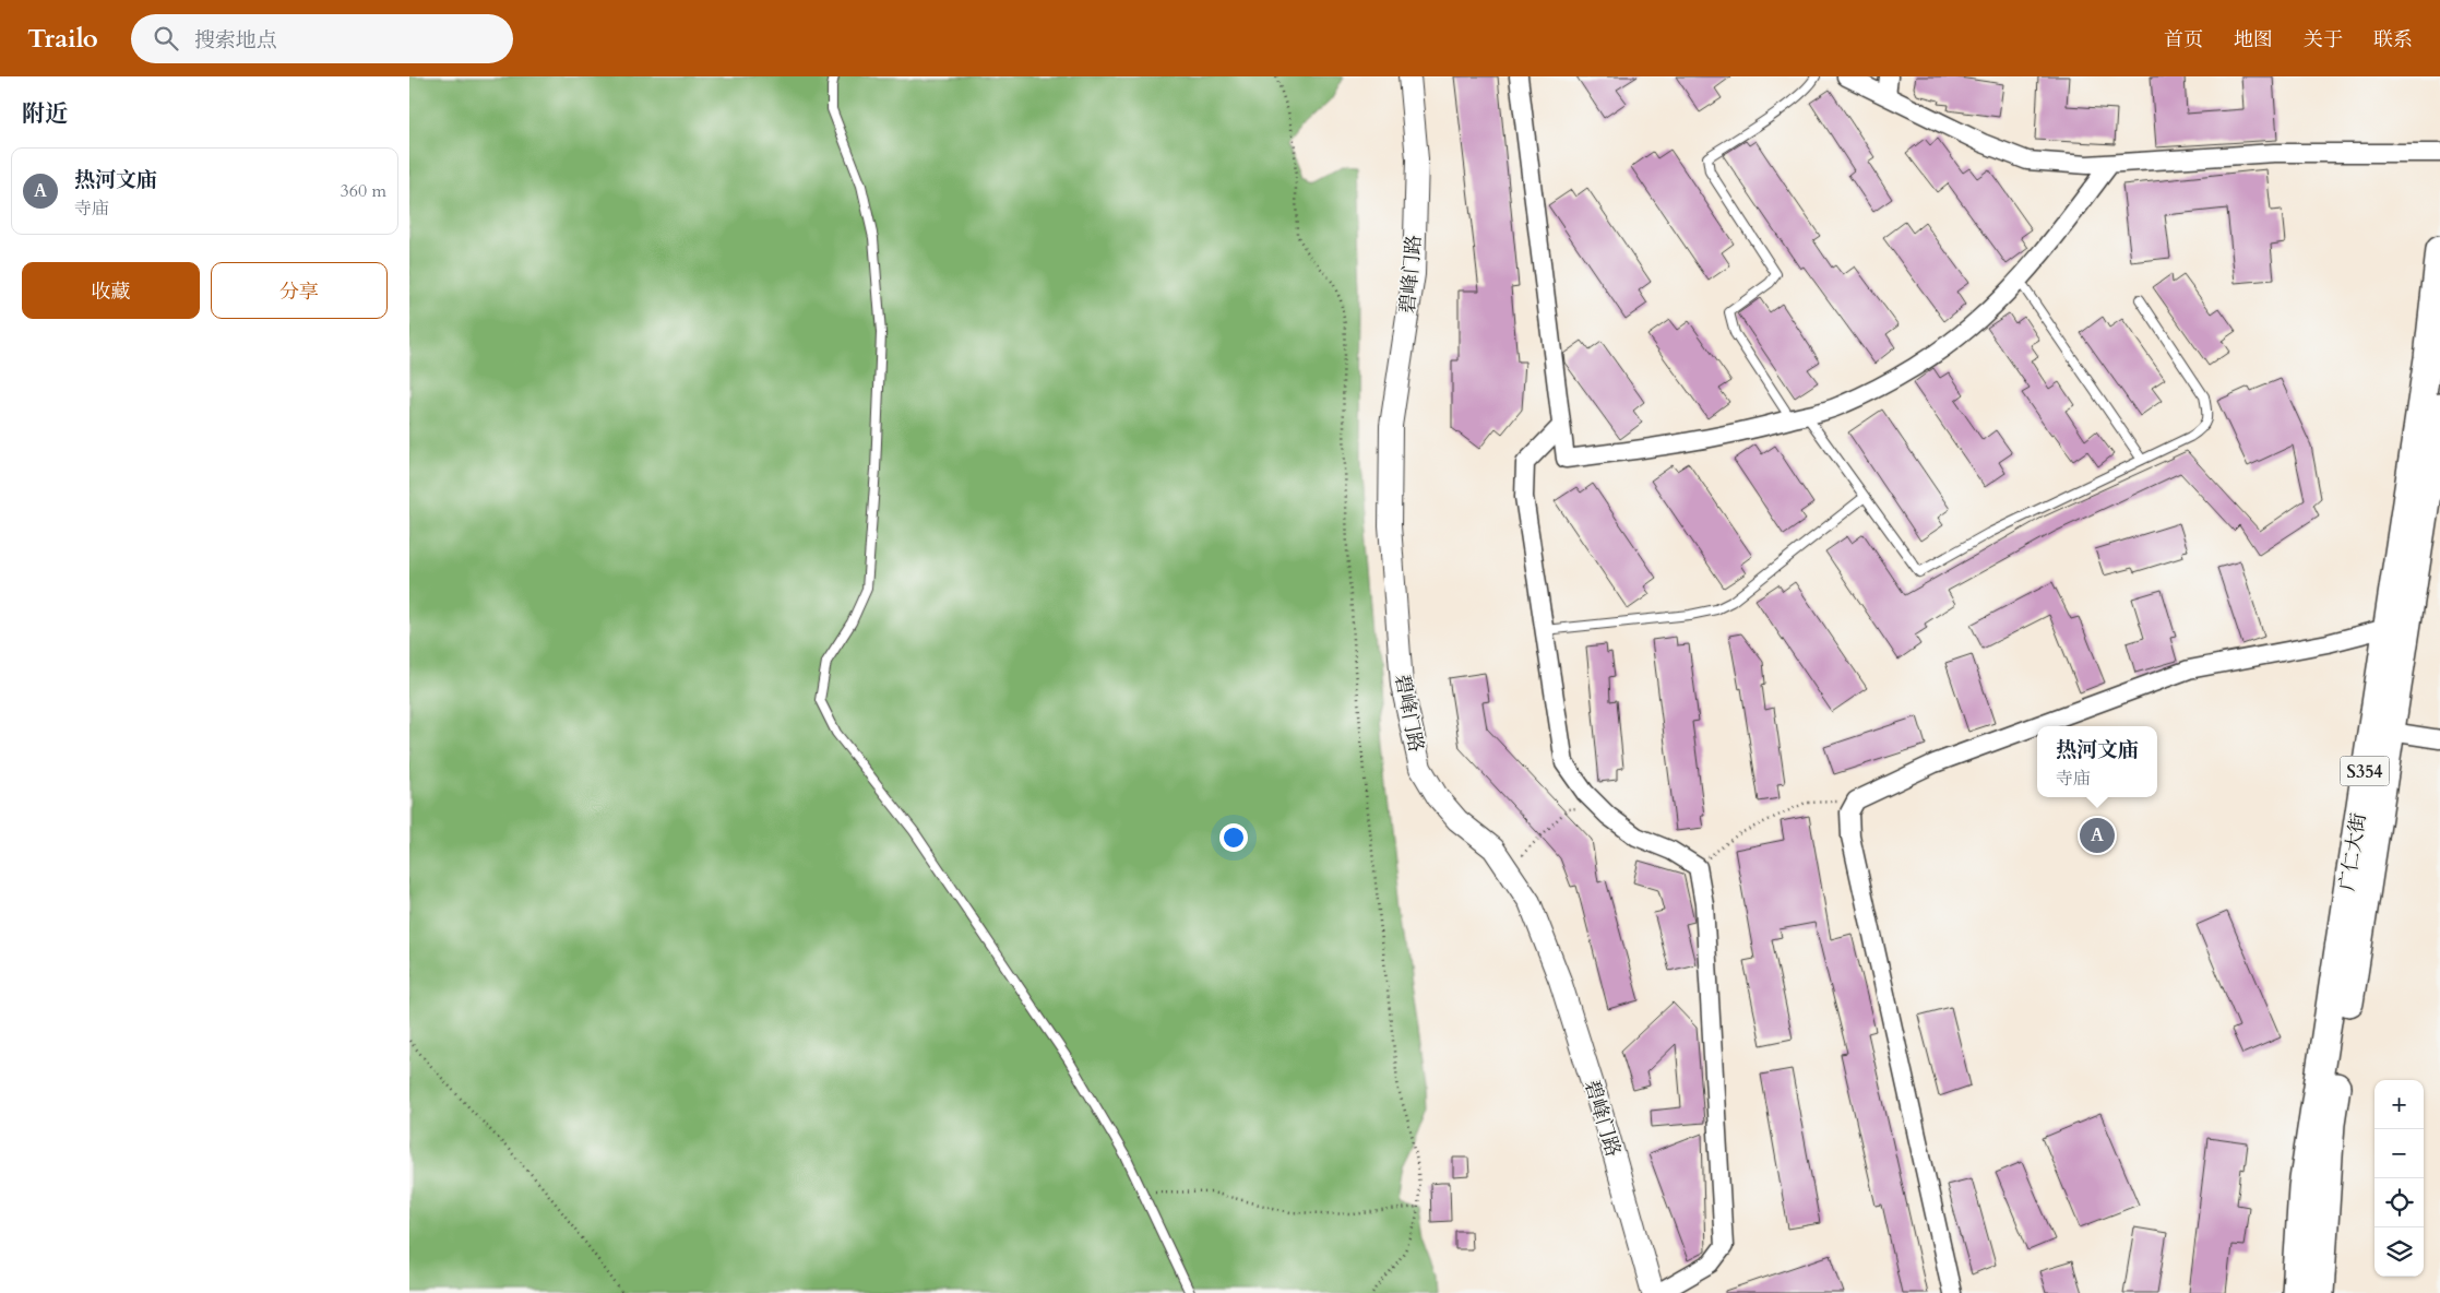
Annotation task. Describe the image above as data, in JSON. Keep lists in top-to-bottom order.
{
  "streets": {
    "main road": ["S354", "广仁大街"],
    "street": ["碧峰门路"]
  },
  "page": {
    "header": "Trailo",
    "search": "搜索地点",
    "nav": [
      "首页",
      "地图",
      "关于",
      "联系"
    ],
    "heading": "附近",
    "list": [
      {
        "mark": "A",
        "name": "热河文庙",
        "note": "寺庙",
        "value": "360 m"
      }
    ],
    "buttons": ["收藏", "分享"],
    "popup": ["热河文庙", "寺庙"],
    "pins": "A",
    "map_buttons": ["+", "−"]
  }
}
